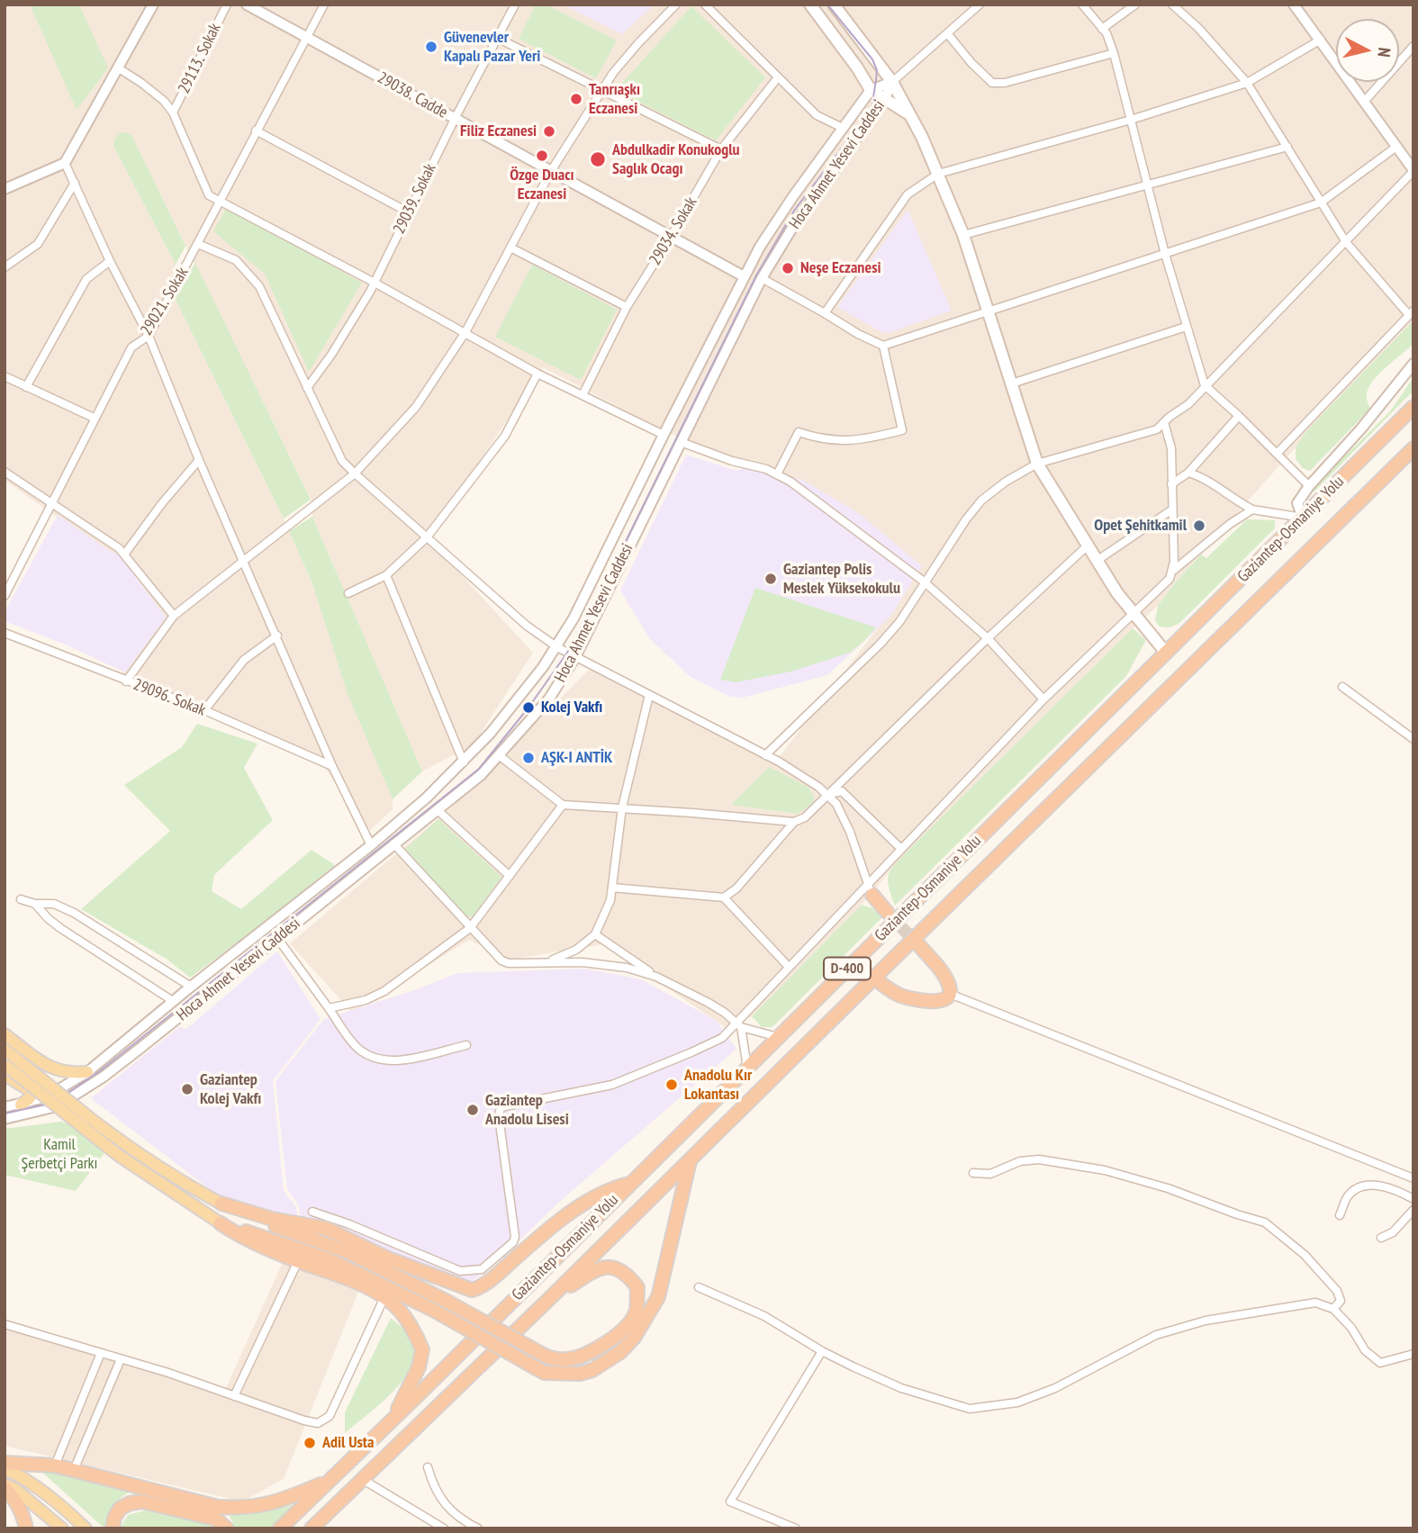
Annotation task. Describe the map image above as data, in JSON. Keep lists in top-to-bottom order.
{
  "streets": {
    "highway": ["Gaziantep-Osmaniye Yolu", "D-400"],
    "street": [
      "29113. Sokak",
      "29038. Cadde",
      "Hoca Ahmet Yesevi Caddesi",
      "29039. Sokak",
      "29034. Sokak",
      "29021. Sokak",
      "29096. Sokak"
    ]
  },
  "crossings": [
    ["29038. Cadde", "Hoca Ahmet Yesevi Caddesi"],
    ["29038. Cadde", "29039. Sokak"],
    ["29038. Cadde", "29034. Sokak"],
    ["29038. Cadde", "29021. Sokak"]
  ],
  "parks": ["Kamil Şerbetçi Parkı"],
  "places": [
    "Güvenevler Kapalı Pazar Yeri",
    "Tanrıaşkı Eczanesi",
    "Filiz Eczanesi",
    "Özge Duacı Eczanesi",
    "Abdulkadir Konukoglu Saglık Ocagı",
    "Neşe Eczanesi",
    "Opet Şehitkamil",
    "Gaziantep Polis Meslek Yüksekokulu",
    "Kolej Vakfı",
    "AŞK-I ANTİK",
    "Anadolu Kır Lokantası",
    "Gaziantep Kolej Vakfı",
    "Gaziantep Anadolu Lisesi",
    "Adil Usta"
  ],
  "north": "right"
}
